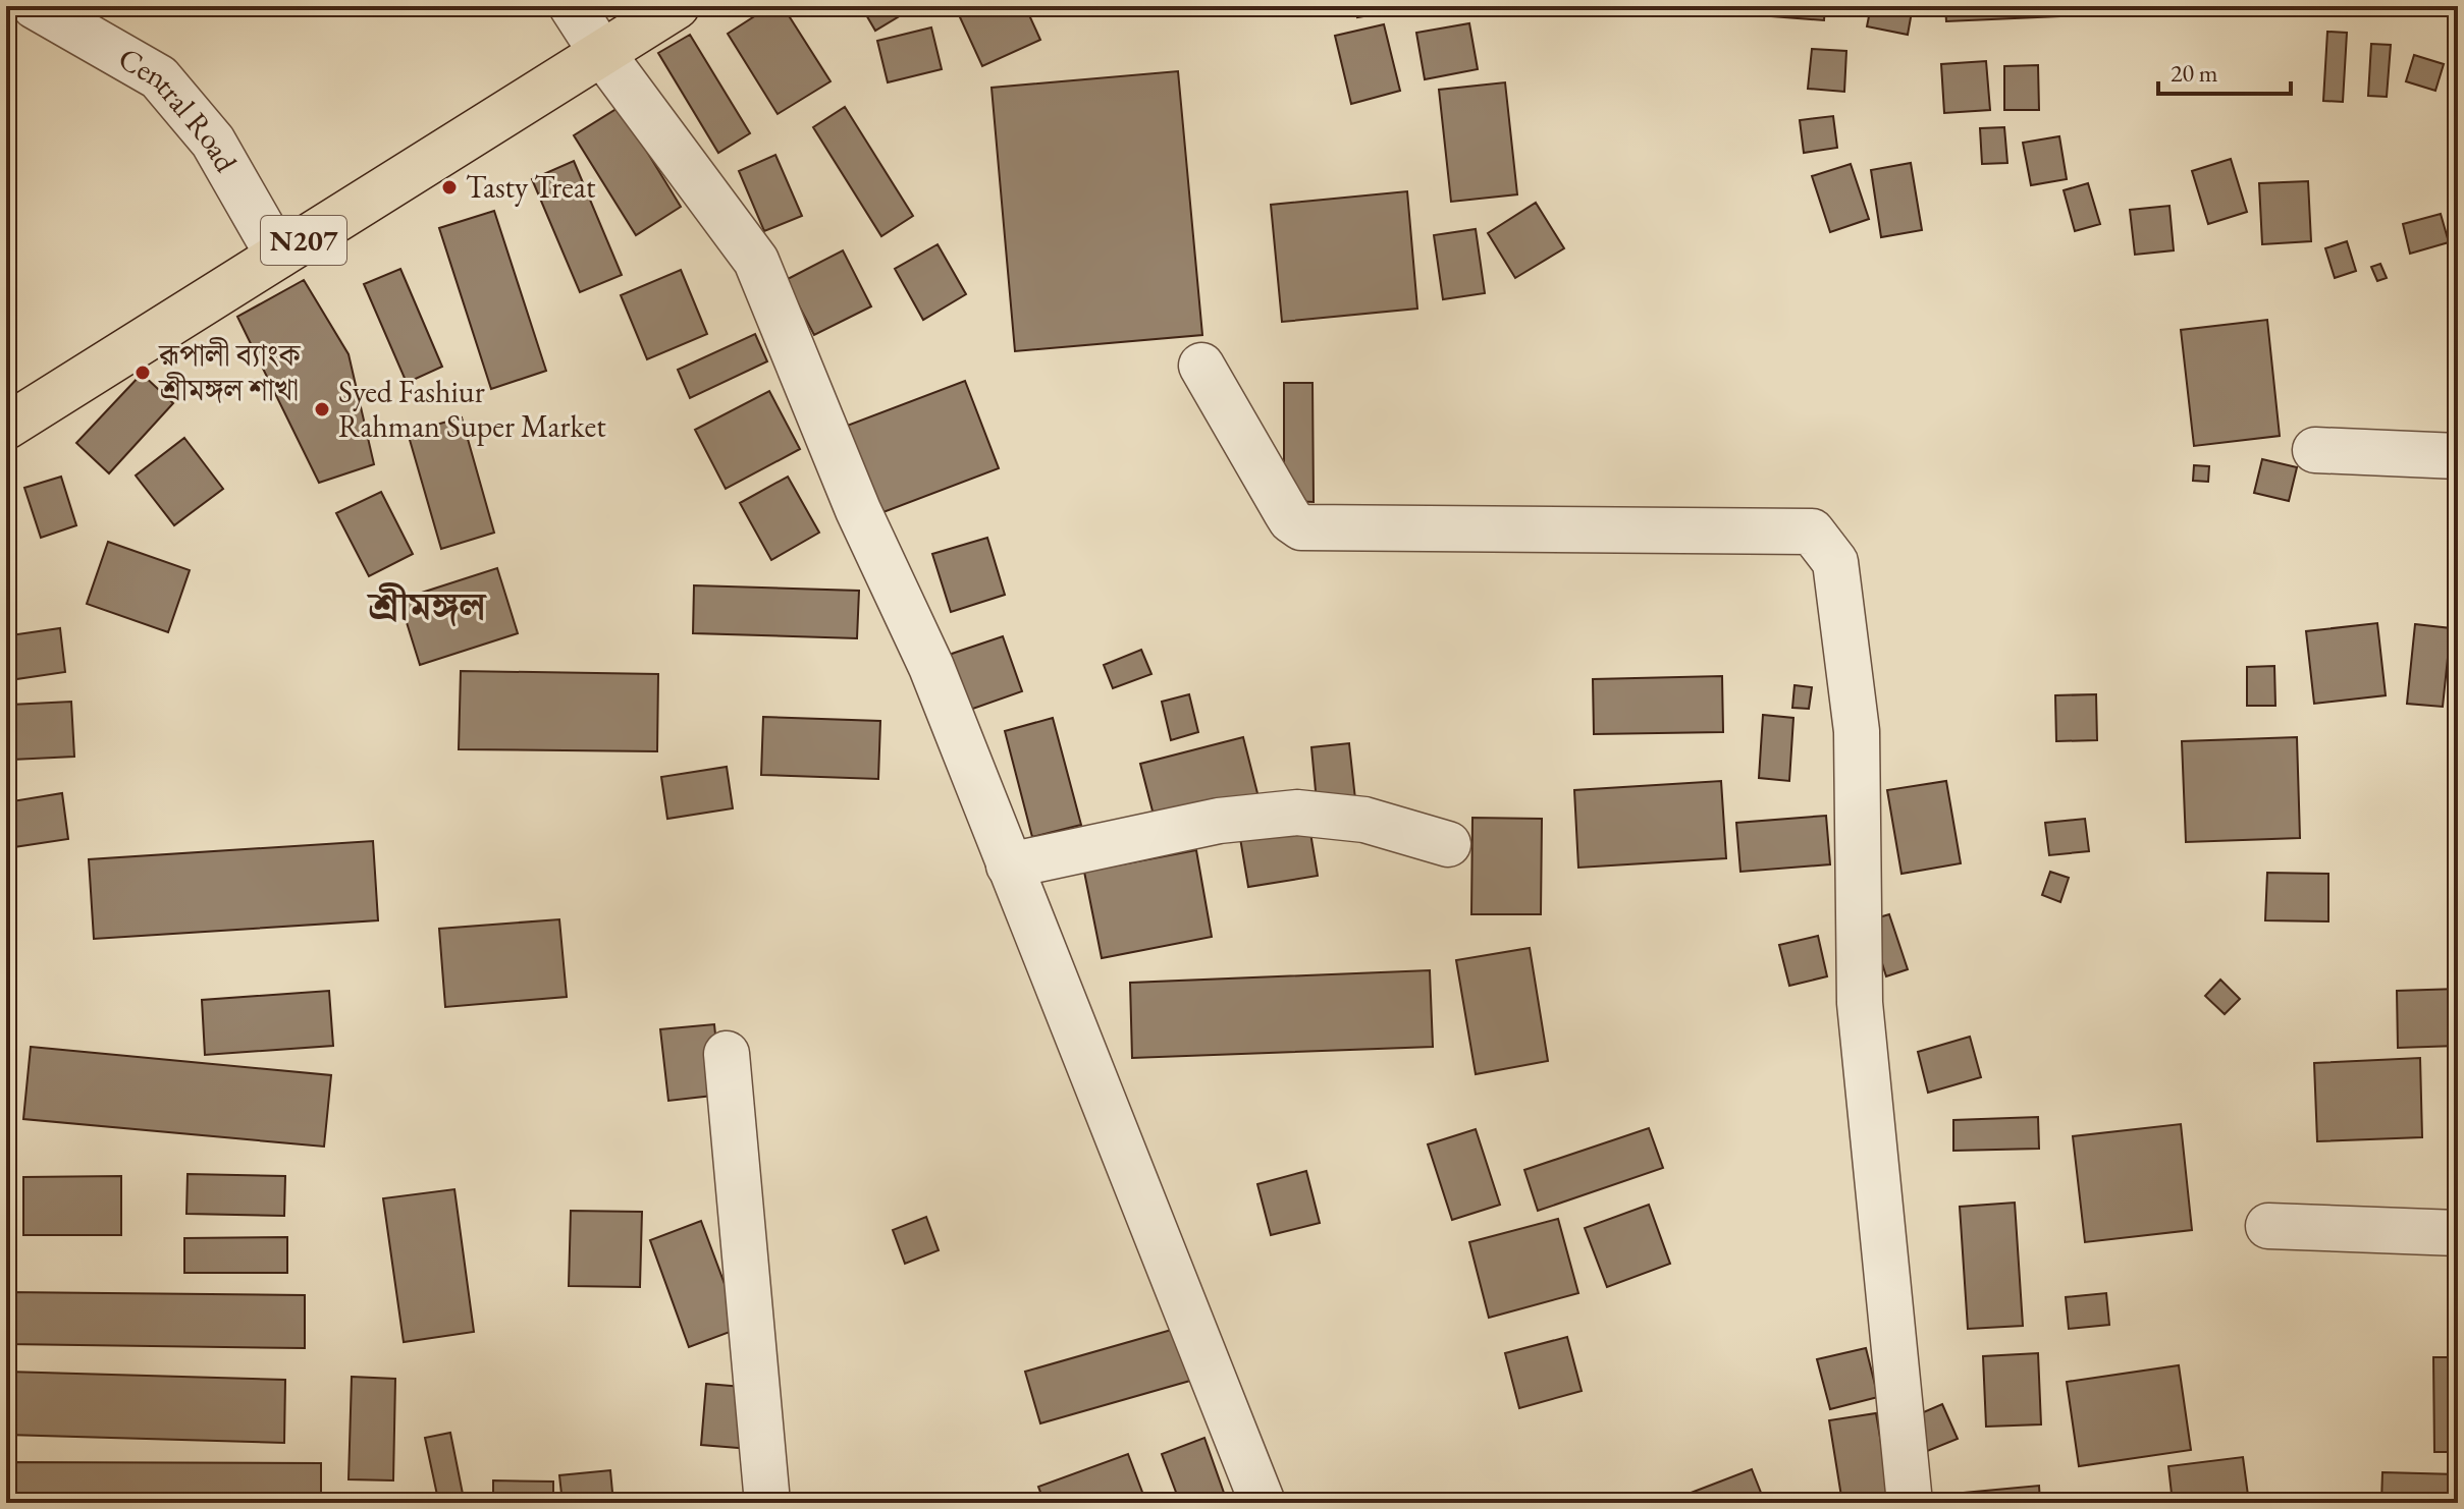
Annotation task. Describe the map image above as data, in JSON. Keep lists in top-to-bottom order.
{
  "streets": {
    "highway": ["N207"],
    "street": ["Central Road"]
  },
  "crossings": [
    ["Central Road", "N207"]
  ],
  "districts": ["শ্রীমঙ্গল"],
  "places": ["Tasty Treat", "রূপালী ব্যাংক শ্রীমঙ্গল শাখা", "Syed Fashiur Rahman Super Market"],
  "scale_bar": "20 m"
}
